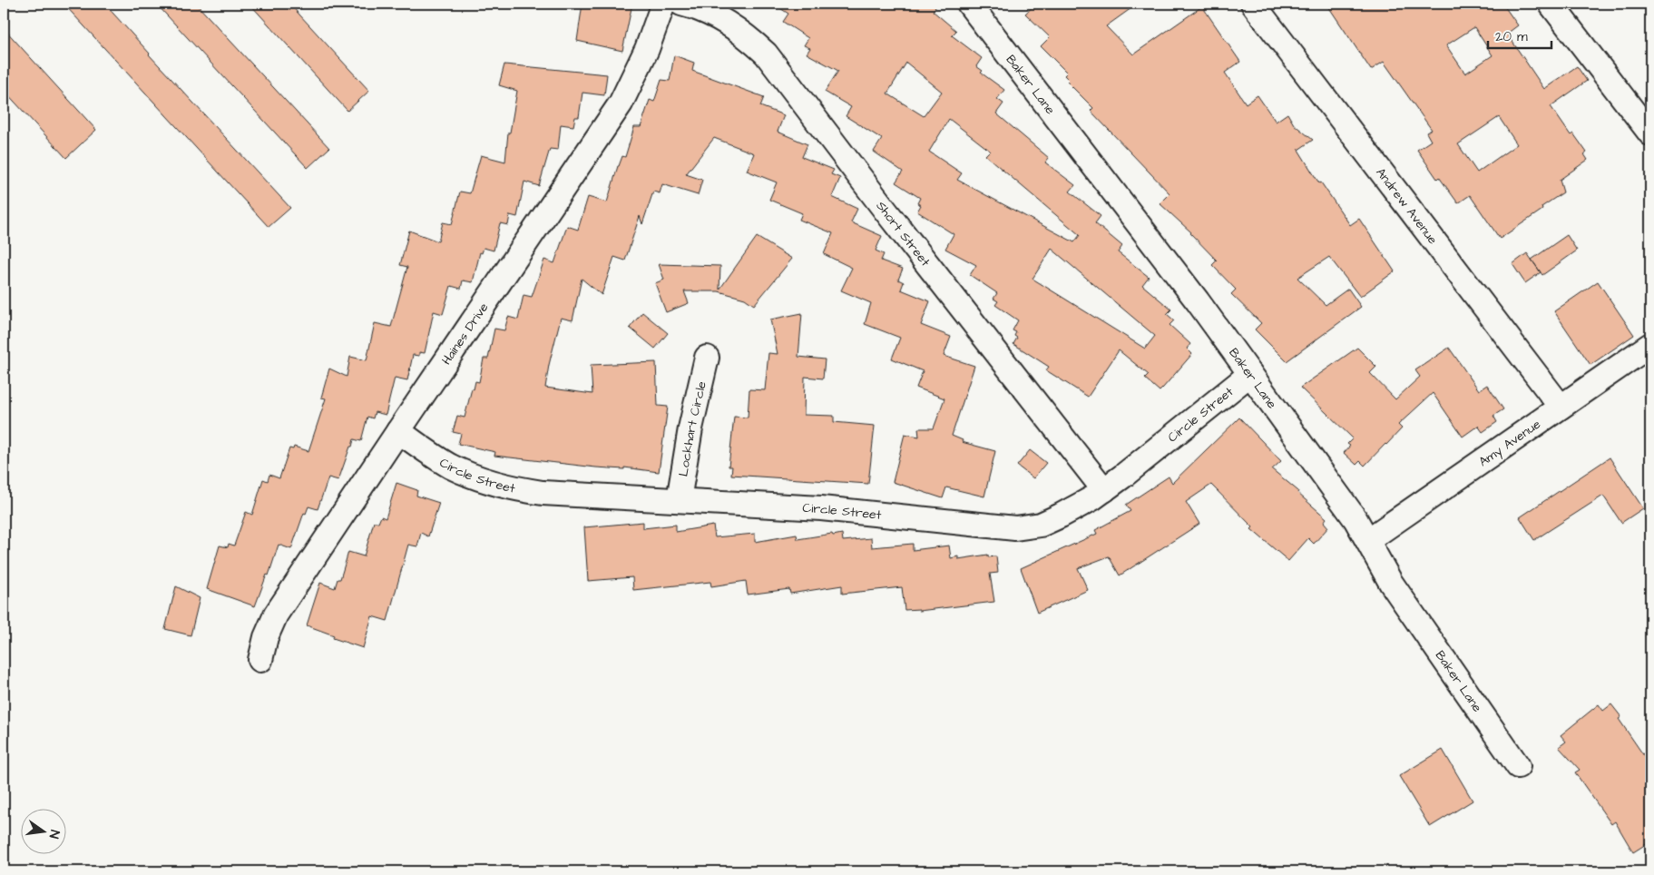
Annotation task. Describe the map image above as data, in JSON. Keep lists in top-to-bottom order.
{
  "streets": {
    "street": [
      "Baker Lane",
      "Andrew Avenue",
      "Short Street",
      "Haines Drive",
      "Circle Street",
      "Lockhart Circle",
      "Amy Avenue"
    ]
  },
  "crossings": [
    ["Baker Lane", "Circle Street"],
    ["Baker Lane", "Amy Avenue"],
    ["Andrew Avenue", "Amy Avenue"],
    ["Short Street", "Circle Street"],
    ["Haines Drive", "Circle Street"],
    ["Circle Street", "Lockhart Circle"]
  ],
  "scale_bar": "20 m",
  "north": "right"
}
